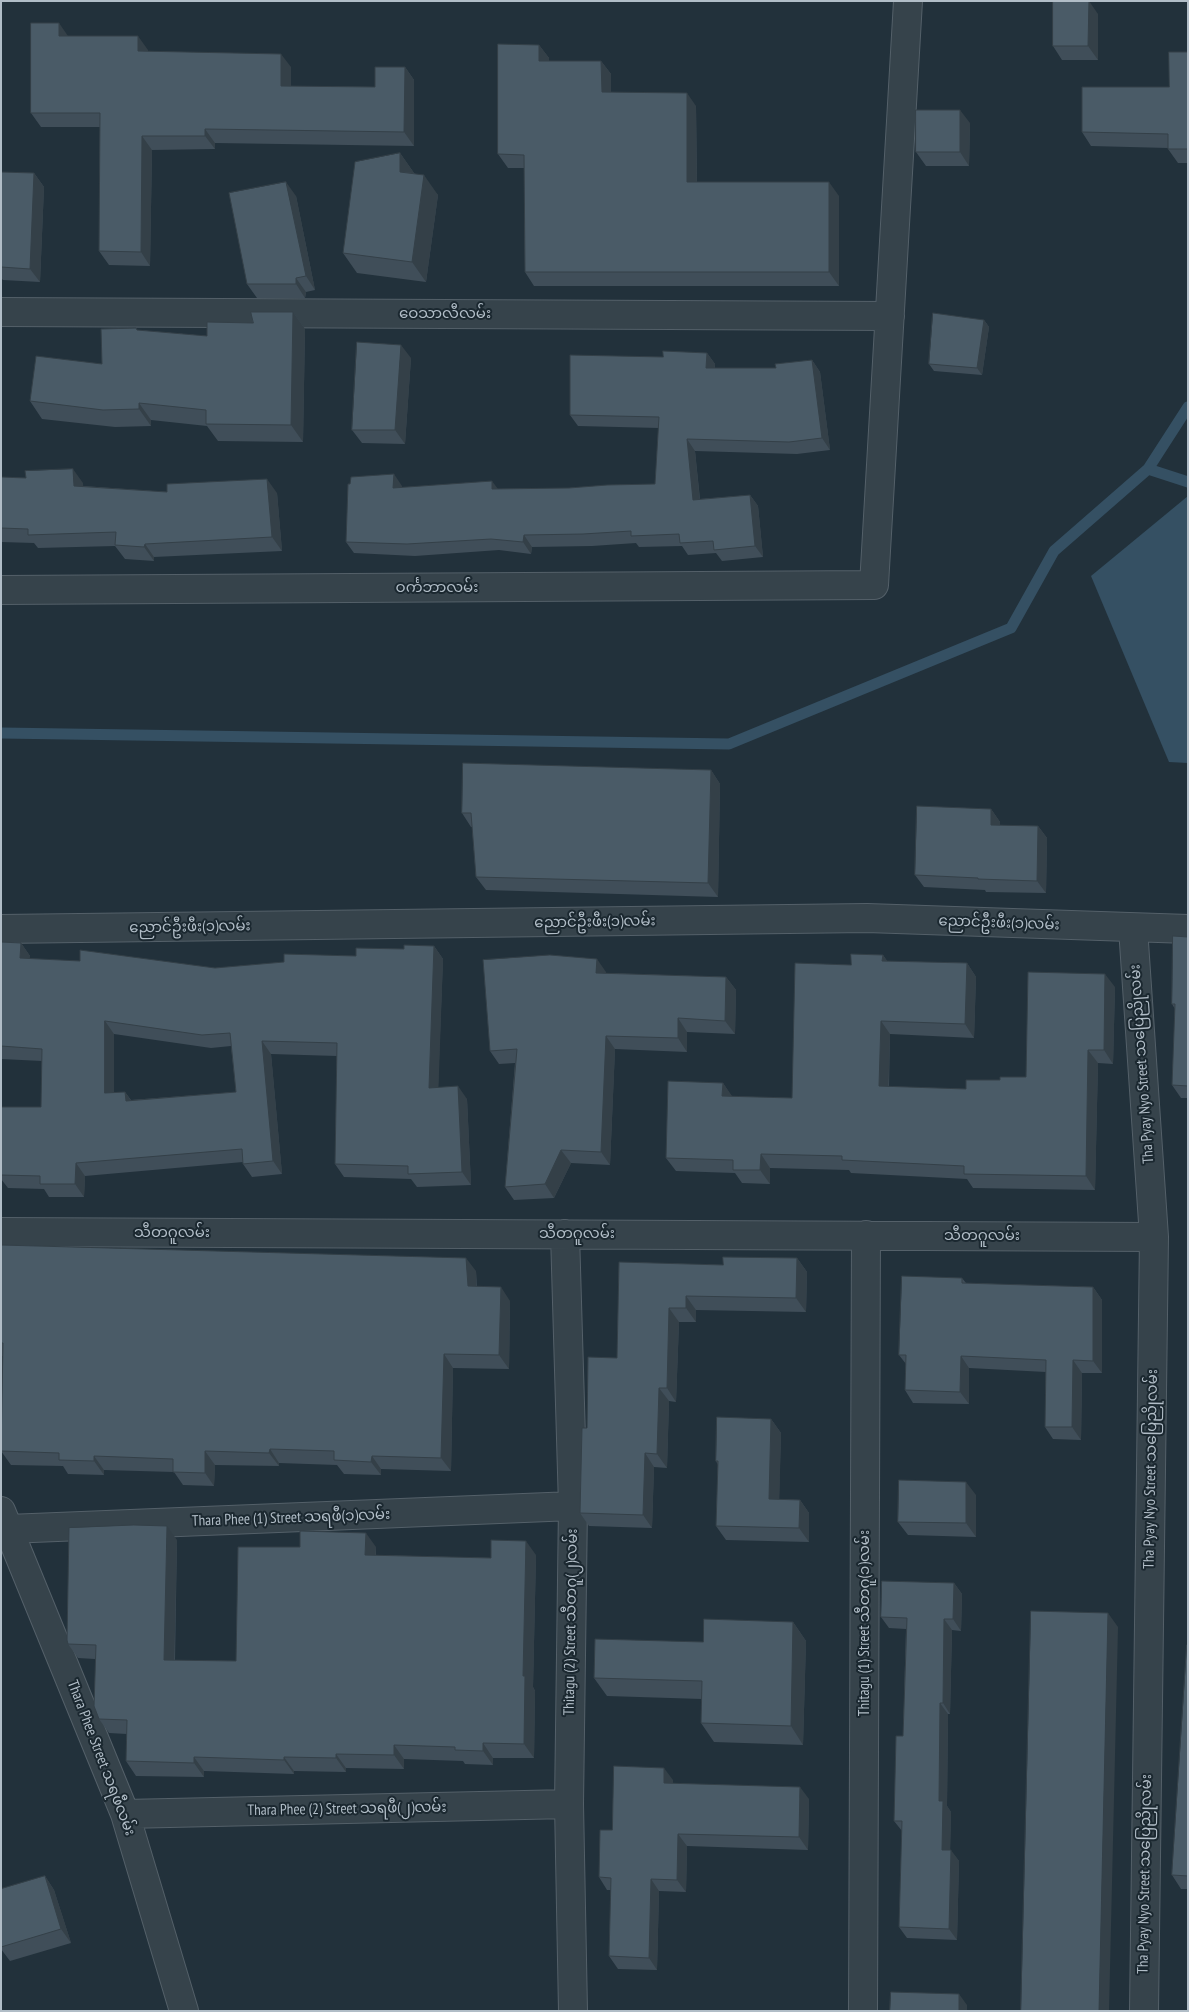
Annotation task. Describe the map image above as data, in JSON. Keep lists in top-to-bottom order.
{
  "streets": {
    "street": [
      "ဝေသာလီလမ်း",
      "ဝင်္ကဘာလမ်း",
      "ညောင်ဦးဖီး(၁)လမ်း",
      "Tha Pyay Nyo Street သပြေညိုလမ်း",
      "သီတဂူလမ်း",
      "Thara Phee (1) Street သရဖီ(၁)လမ်း",
      "Thitagu (2) Street သီတဂူ(၂)လမ်း",
      "Thitagu (1) Street သီတဂူ(၁)လမ်း",
      "Thara Phee Street သရဖီလမ်း",
      "Thara Phee (2) Street သရဖီ(၂)လမ်း"
    ]
  },
  "crossings": [
    ["ဝေသာလီလမ်း", "ဝင်္ကဘာလမ်း"],
    ["ညောင်ဦးဖီး(၁)လမ်း", "Tha Pyay Nyo Street သပြေညိုလမ်း"],
    ["Tha Pyay Nyo Street သပြေညိုလမ်း", "သီတဂူလမ်း"],
    ["သီတဂူလမ်း", "Thitagu (2) Street သီတဂူ(၂)လမ်း"],
    ["သီတဂူလမ်း", "Thitagu (1) Street သီတဂူ(၁)လမ်း"],
    ["Thara Phee (1) Street သရဖီ(၁)လမ်း", "Thitagu (2) Street သီတဂူ(၂)လမ်း"],
    ["Thara Phee (1) Street သရဖီ(၁)လမ်း", "Thara Phee Street သရဖီလမ်း"],
    ["Thitagu (2) Street သီတဂူ(၂)လမ်း", "Thara Phee (2) Street သရဖီ(၂)လမ်း"],
    ["Thara Phee Street သရဖီလမ်း", "Thara Phee (2) Street သရဖီ(၂)လမ်း"]
  ]
}
